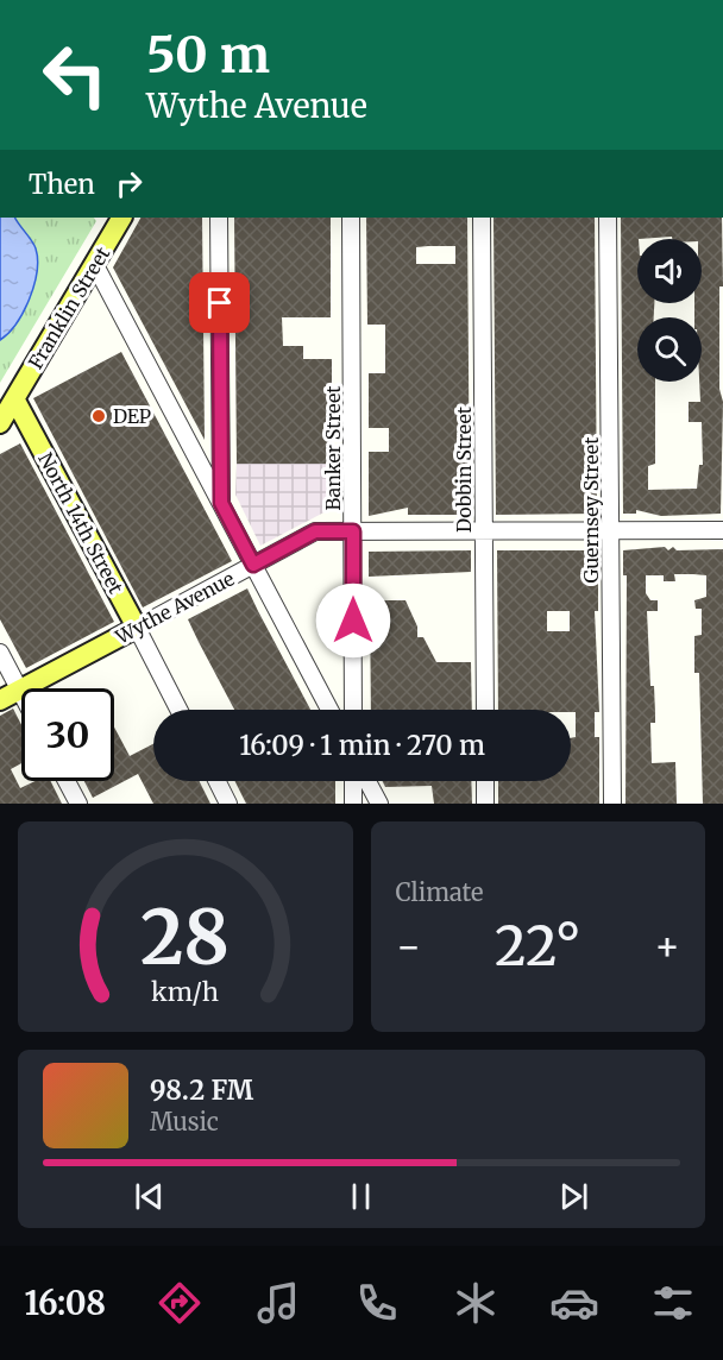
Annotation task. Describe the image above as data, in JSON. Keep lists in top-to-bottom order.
{
  "streets": {
    "main road": ["Franklin Street", "North 14th Street", "Wythe Avenue"],
    "street": ["Banker Street", "Dobbin Street", "Guernsey Street"]
  },
  "crossings": [
    ["Franklin Street", "North 14th Street"],
    ["Banker Street", "Wythe Avenue"],
    ["Dobbin Street", "Wythe Avenue"],
    ["Guernsey Street", "Wythe Avenue"],
    ["North 14th Street", "Wythe Avenue"]
  ],
  "places": ["DEP"],
  "page": {
    "turn": ["50 m", "Wythe Avenue"],
    "then": "Then",
    "limit": "30",
    "trip": "16:09 · 1 min · 270 m",
    "tile": "Climate",
    "heat": ["−", "22°", "+"],
    "song": ["98.2 FM", "Music"],
    "tabs": "16:08",
    "gauge": ["28", "km/h"]
  }
}
